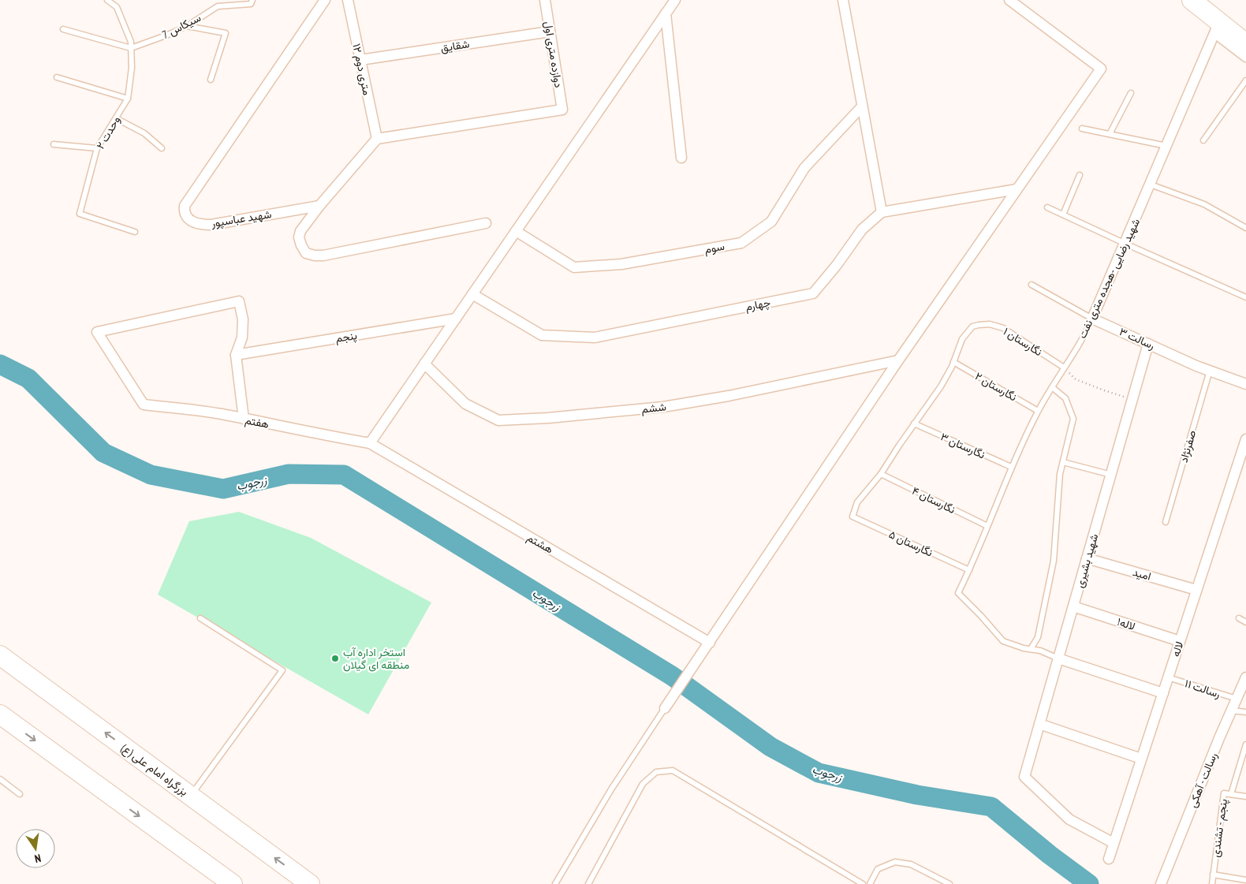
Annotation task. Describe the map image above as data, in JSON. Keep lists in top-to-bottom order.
{
  "streets": {
    "highway": ["بزرگراه امام علی (ع)"],
    "street": [
      "شقایق",
      "دوازده متری اول",
      "۱۲ متری دوم",
      "شهید عباسپور",
      "سوم",
      "شهید رضایی -هجده متری نفت",
      "چهارم",
      "پنجم",
      "رسالت ۳",
      "ششم",
      "هفتم",
      "هشتم",
      "شهید بشیری",
      "امید",
      "لاله۱",
      "لاله",
      "رسالت - آهکی"
    ],
    "lane": [
      "سیکاس 7",
      "وحدت ۲",
      "نگارستان ۱",
      "نگارستان ۲",
      "نگارستان ۳",
      "صفرنژاد",
      "نگارستان ۴",
      "نگارستان ۵",
      "رسالت ۱۱",
      "پنجم - تشندی"
    ]
  },
  "crossings": [
    ["سیکاس 7", "وحدت ۲"],
    ["شقایق", "دوازده متری اول"],
    ["شقایق", "۱۲ متری دوم"],
    ["دوازده متری اول", "۱۲ متری دوم"],
    ["شهید رضایی -هجده متری نفت", "رسالت ۳"],
    ["شهید رضایی -هجده متری نفت", "نگارستان ۱"],
    ["شهید رضایی -هجده متری نفت", "نگارستان ۲"],
    ["شهید رضایی -هجده متری نفت", "نگارستان ۳"],
    ["شهید رضایی -هجده متری نفت", "نگارستان ۴"],
    ["شهید رضایی -هجده متری نفت", "نگارستان ۵"],
    ["پنجم", "هفتم"],
    ["رسالت ۳", "صفرنژاد"],
    ["رسالت ۳", "شهید بشیری"],
    ["نگارستان ۱", "نگارستان ۲"],
    ["هفتم", "هشتم"],
    ["نگارستان ۴", "نگارستان ۵"],
    ["شهید بشیری", "امید"],
    ["شهید بشیری", "لاله۱"],
    ["شهید بشیری", "لاله"],
    ["امید", "لاله"],
    ["لاله۱", "لاله"],
    ["لاله", "رسالت ۱۱"],
    ["رسالت ۱۱", "رسالت - آهکی"]
  ],
  "water": ["زرجوب"],
  "places": ["استخر اداره آب منطقه ای گیلان"],
  "north": "bottom"
}
